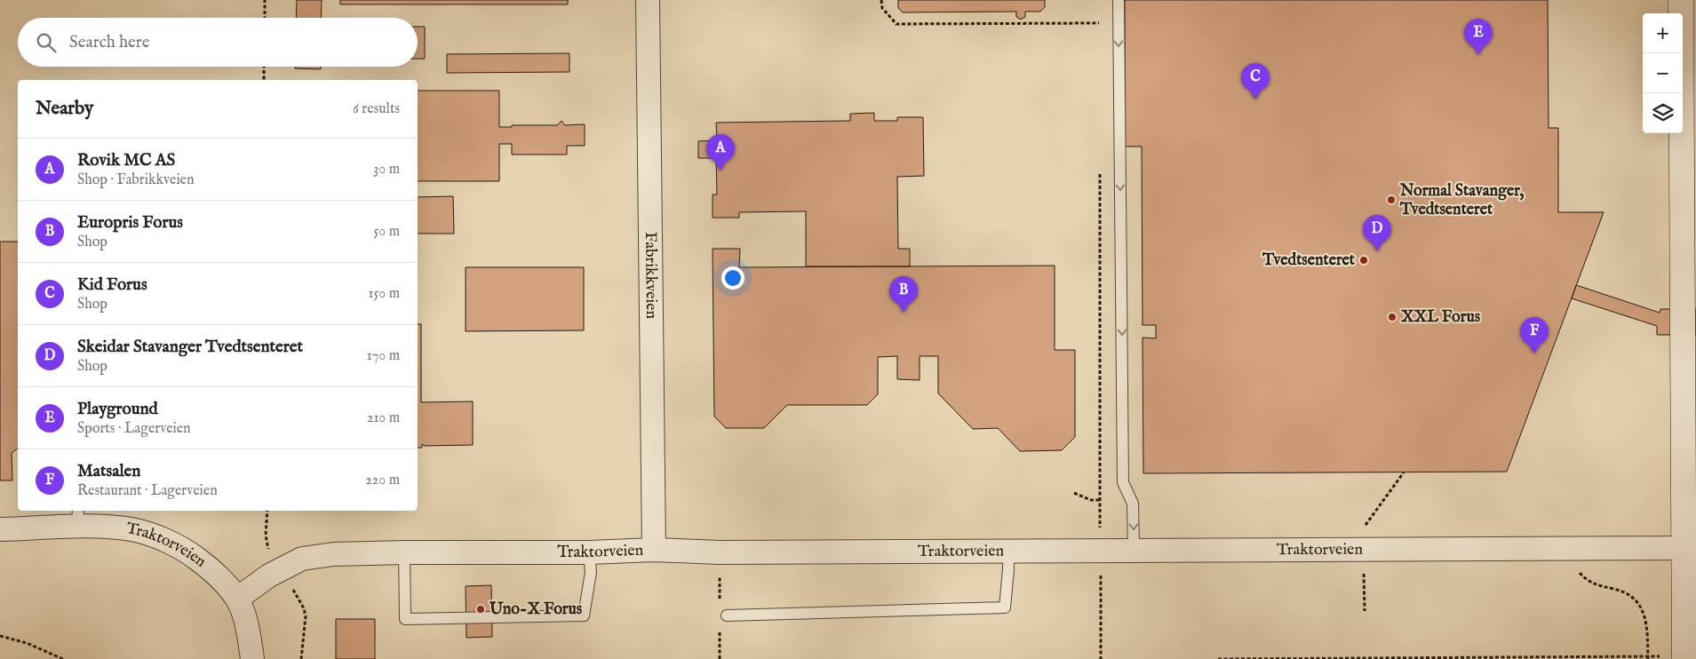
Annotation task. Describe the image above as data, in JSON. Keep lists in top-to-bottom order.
{
  "streets": {
    "street": ["Fabrikkveien", "Traktorveien"]
  },
  "crossings": [
    ["Fabrikkveien", "Traktorveien"]
  ],
  "places": [
    "Normal Stavanger, Tvedtsenteret",
    "Tvedtsenteret",
    "XXL Forus",
    "Uno-X Forus"
  ],
  "page": {
    "map_buttons": ["+", "−"],
    "search": "Search here",
    "pins": [
      "E",
      "C",
      "A",
      "D",
      "B",
      "F"
    ],
    "heading": ["Nearby", "6 results"],
    "list": [
      {
        "mark": "A",
        "name": "Rovik MC AS",
        "note": "Shop · Fabrikkveien",
        "value": "30 m"
      },
      {
        "mark": "B",
        "name": "Europris Forus",
        "note": "Shop",
        "value": "50 m"
      },
      {
        "mark": "C",
        "name": "Kid Forus",
        "note": "Shop",
        "value": "150 m"
      },
      {
        "mark": "D",
        "name": "Skeidar Stavanger Tvedtsenteret",
        "note": "Shop",
        "value": "170 m"
      },
      {
        "mark": "E",
        "name": "Playground",
        "note": "Sports · Lagerveien",
        "value": "210 m"
      },
      {
        "mark": "F",
        "name": "Matsalen",
        "note": "Restaurant · Lagerveien",
        "value": "220 m"
      }
    ]
  }
}
